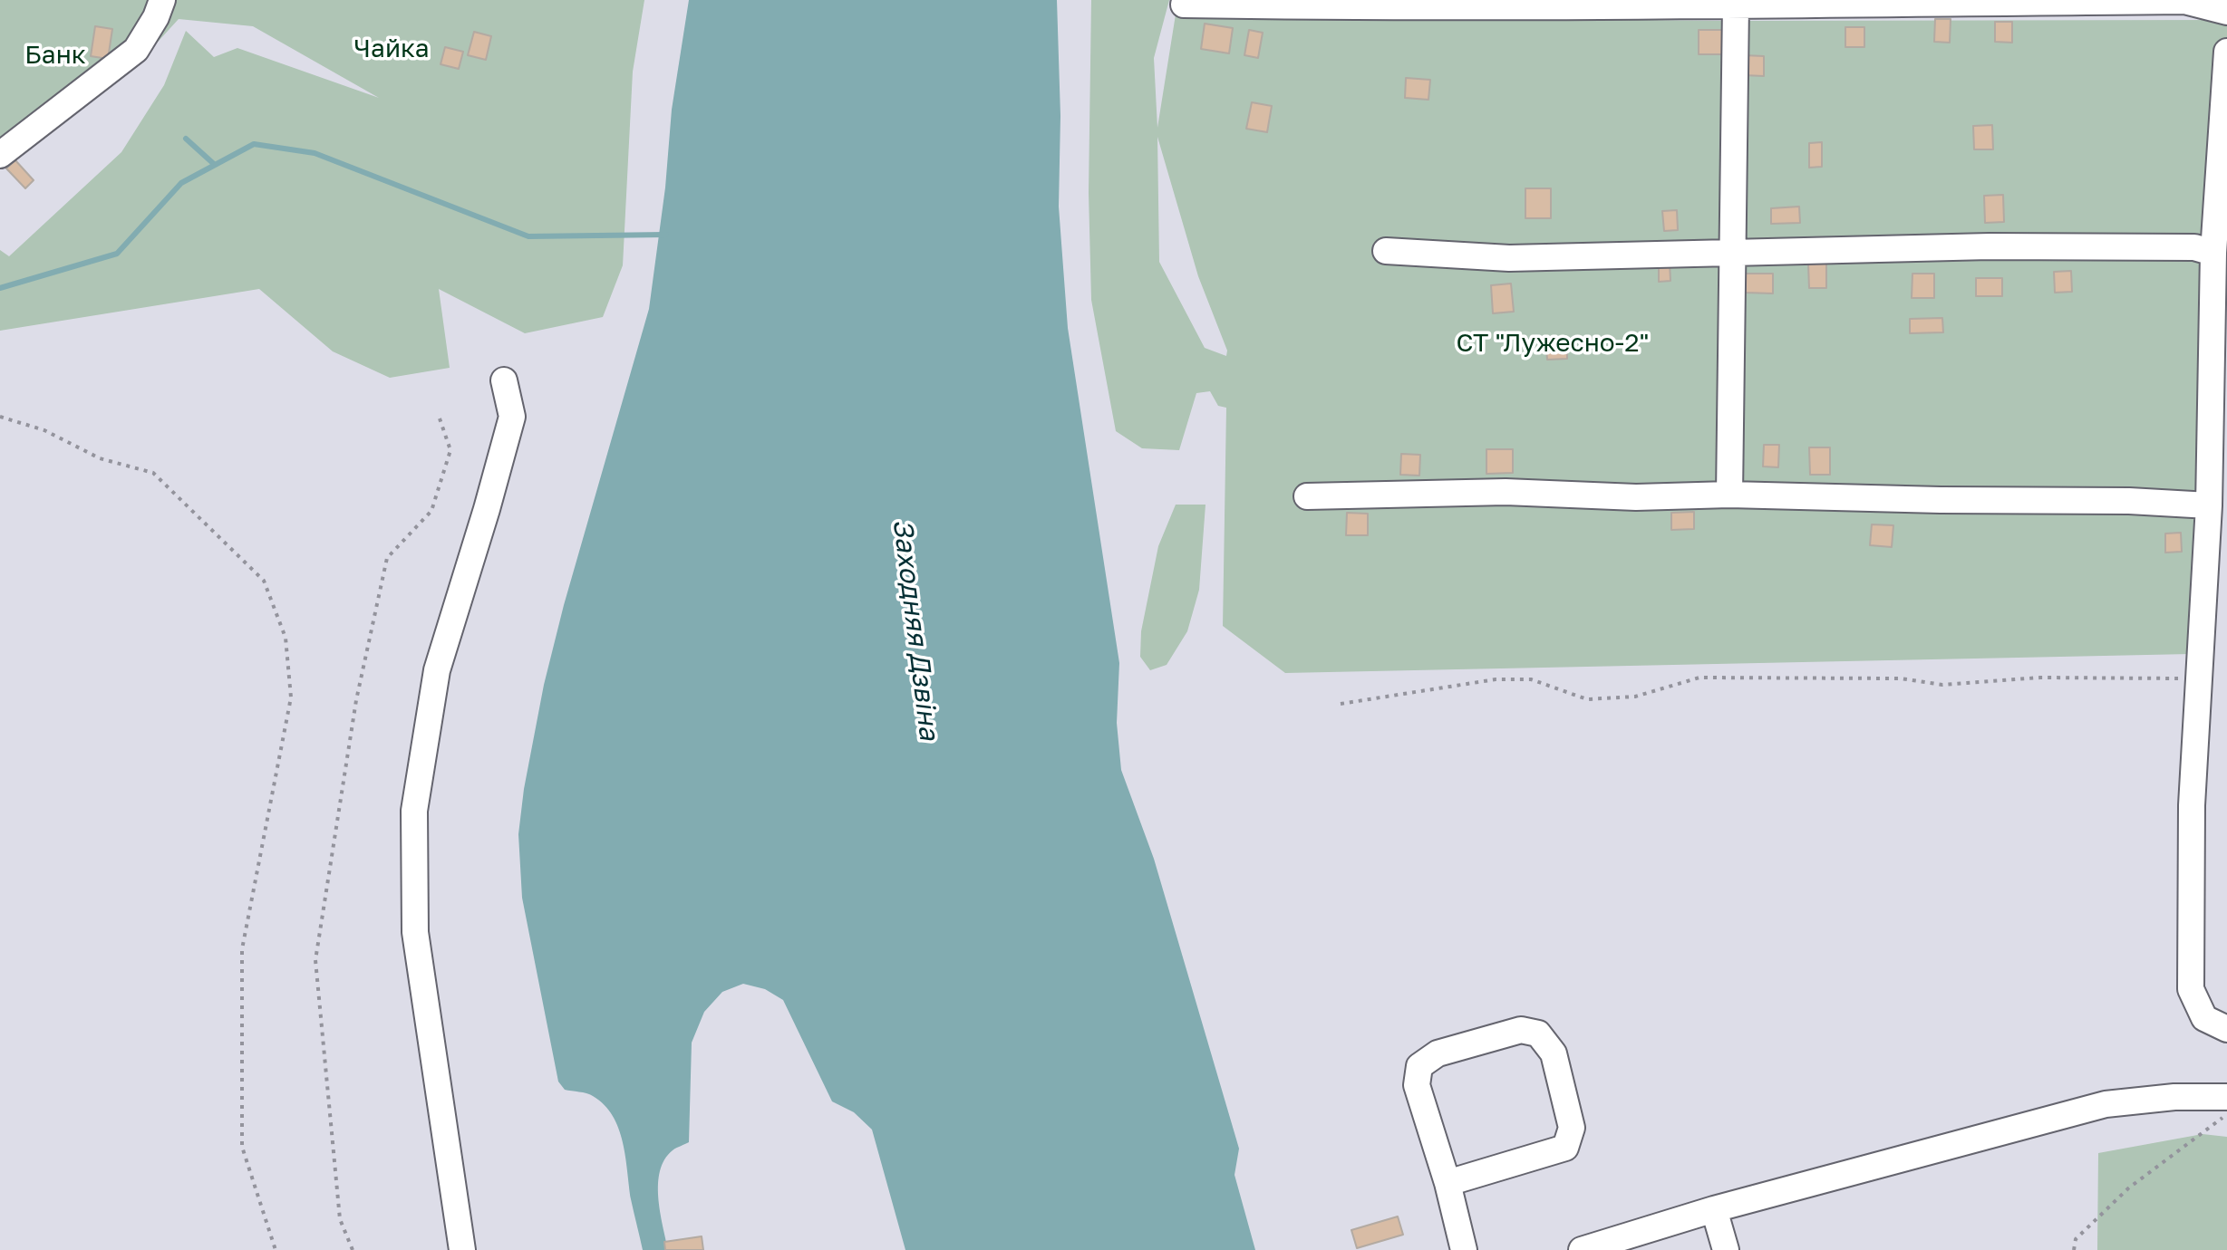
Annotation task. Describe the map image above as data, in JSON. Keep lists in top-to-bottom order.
{
  "water": ["Заходняя Дзвіна"],
  "parks": ["Чайка", "Банк", "СТ \"Лужесно-2\""]
}
